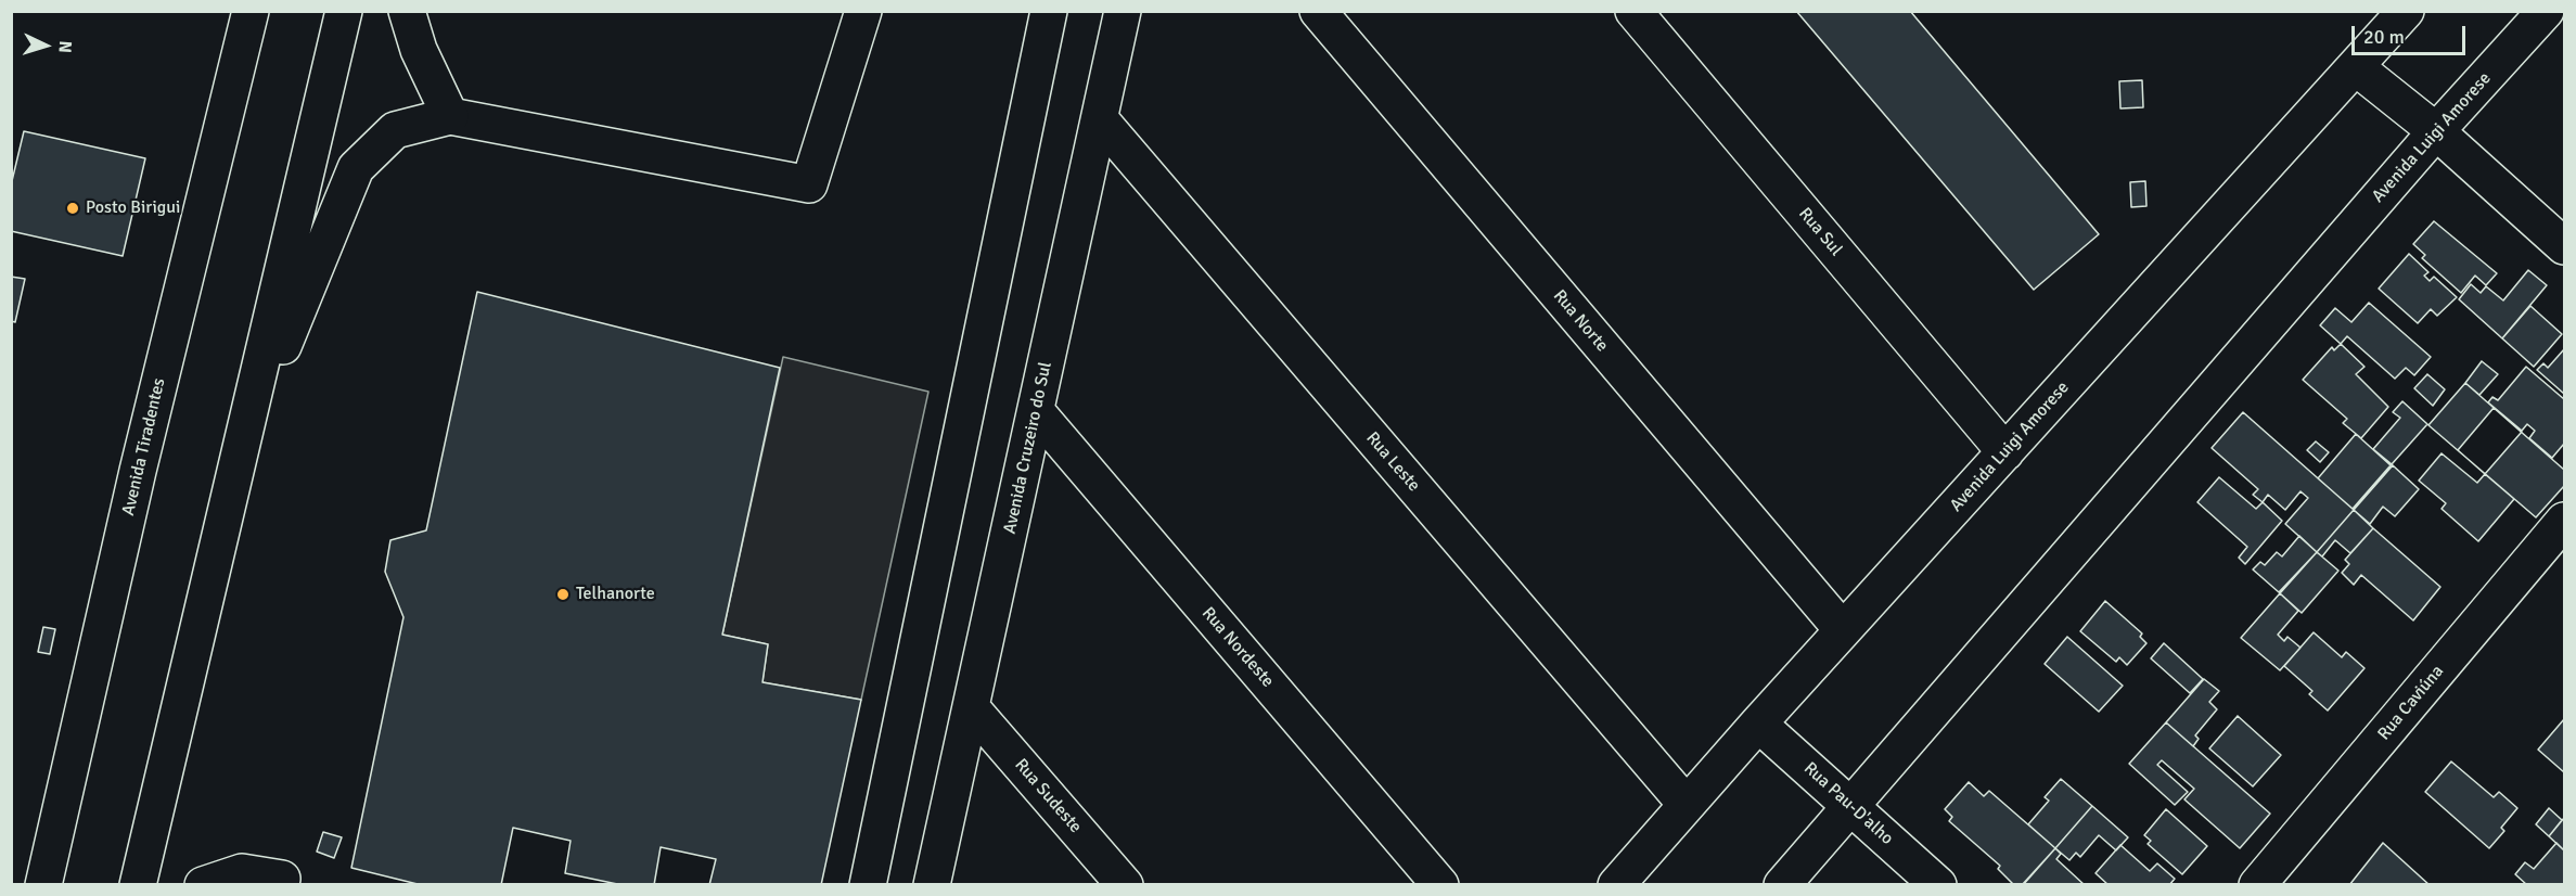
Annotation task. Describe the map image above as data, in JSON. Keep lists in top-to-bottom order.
{
  "streets": {
    "main road": [
      "Avenida Luigi Amorese",
      "Rua Sul",
      "Rua Norte",
      "Avenida Tiradentes",
      "Avenida Cruzeiro do Sul",
      "Rua Leste",
      "Rua Nordeste",
      "Rua Caviúna",
      "Rua Sudeste",
      "Rua Pau-D'alho"
    ]
  },
  "crossings": [
    ["Avenida Luigi Amorese", "Rua Sul"],
    ["Avenida Luigi Amorese", "Rua Norte"],
    ["Avenida Luigi Amorese", "Rua Leste"],
    ["Avenida Luigi Amorese", "Rua Pau-D'alho"],
    ["Avenida Cruzeiro do Sul", "Rua Leste"],
    ["Avenida Cruzeiro do Sul", "Rua Nordeste"],
    ["Avenida Cruzeiro do Sul", "Rua Sudeste"]
  ],
  "places": ["Posto Birigui", "Telhanorte"],
  "scale_bar": "20 m",
  "north": "right"
}
